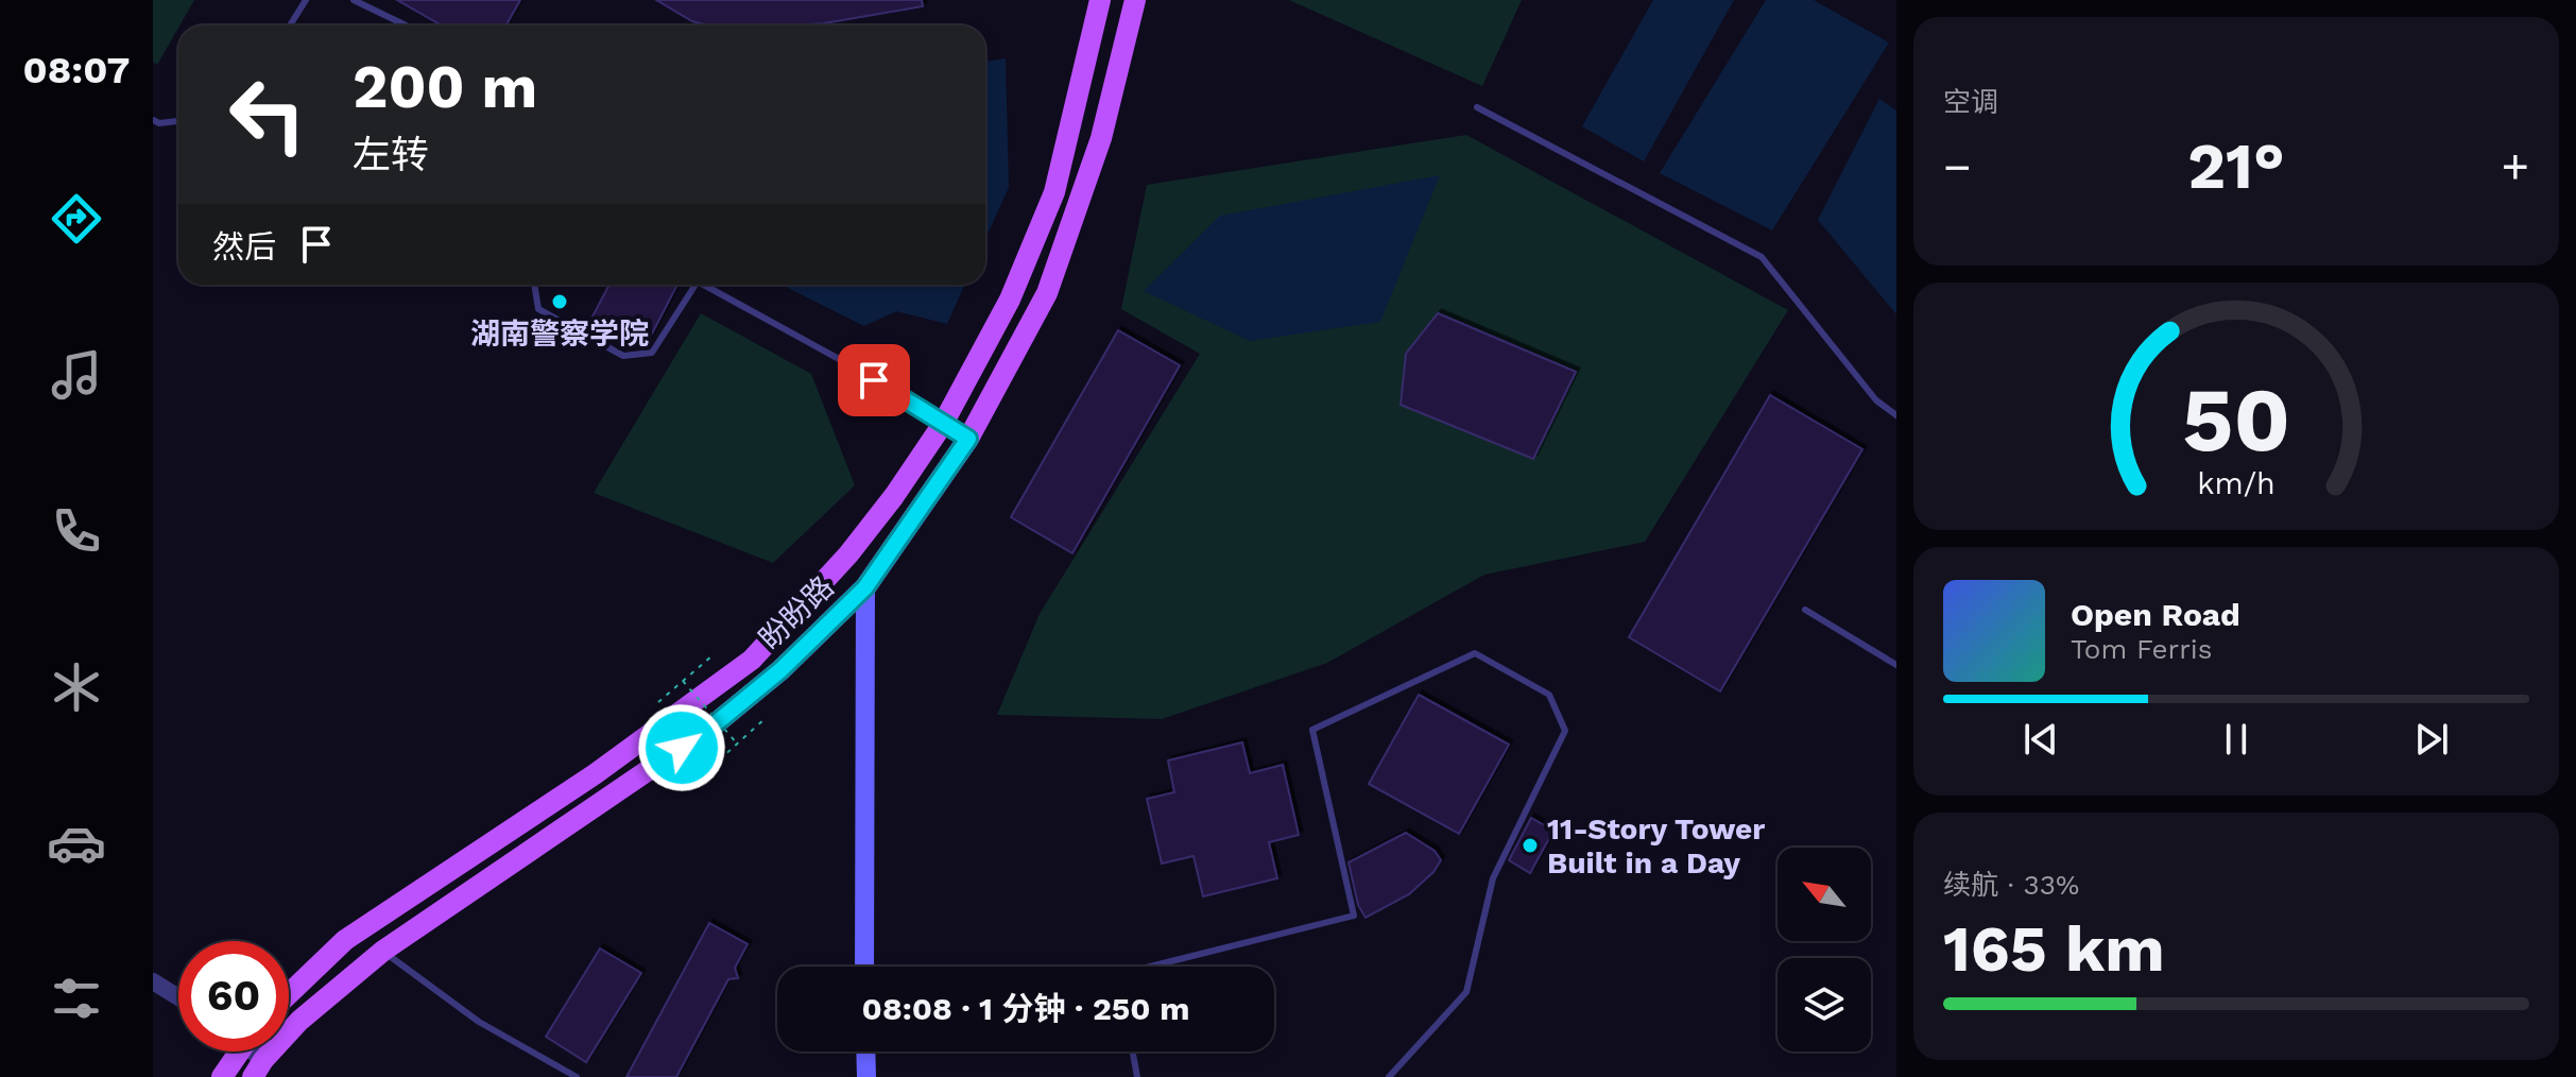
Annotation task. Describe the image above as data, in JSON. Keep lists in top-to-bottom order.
{
  "streets": {
    "main road": ["盼盼路"]
  },
  "places": ["湖南警察学院", "11-Story Tower Built in a Day"],
  "north": "top left",
  "page": {
    "tabs": "08:07",
    "tile": [
      "空调",
      ["续航 · 33%", "165 km"]
    ],
    "turn": ["200 m", "左转"],
    "heat": ["−", "21°", "+"],
    "then": "然后",
    "song": ["Open Road", "Tom Ferris"],
    "limit": "60",
    "trip": "08:08 · 1 分钟 · 250 m",
    "gauge": ["50", "km/h"]
  }
}
